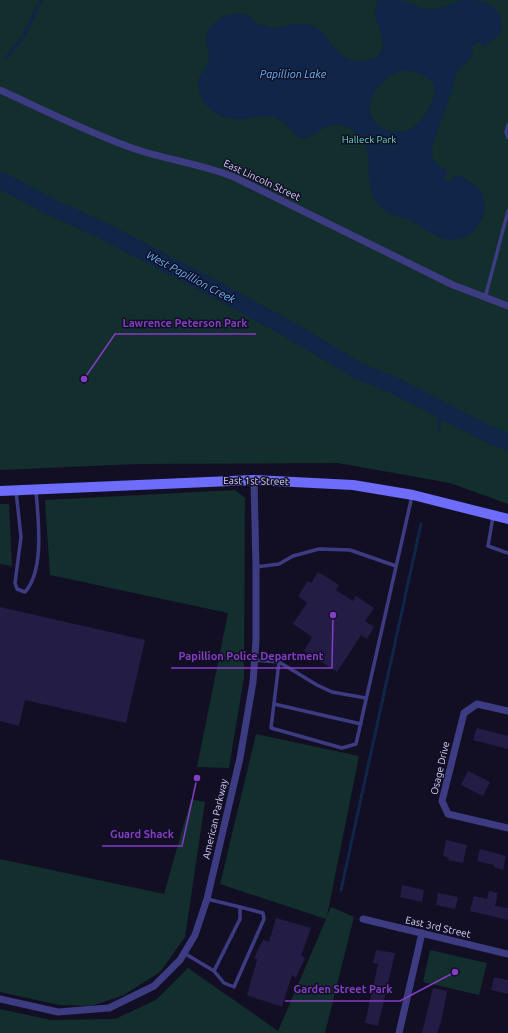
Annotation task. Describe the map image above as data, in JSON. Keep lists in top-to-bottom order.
{
  "streets": {
    "main road": ["East 1st Street"],
    "street": [
      "East Lincoln Street",
      "Osage Drive",
      "American Parkway",
      "East 3rd Street"
    ]
  },
  "crossings": [
    ["East 1st Street", "American Parkway"]
  ],
  "water": ["Papillion Lake", "West Papillion Creek"],
  "parks": ["Halleck Park"],
  "places": [
    "Lawrence Peterson Park",
    "Papillion Police Department",
    "Guard Shack",
    "Garden Street Park"
  ]
}
